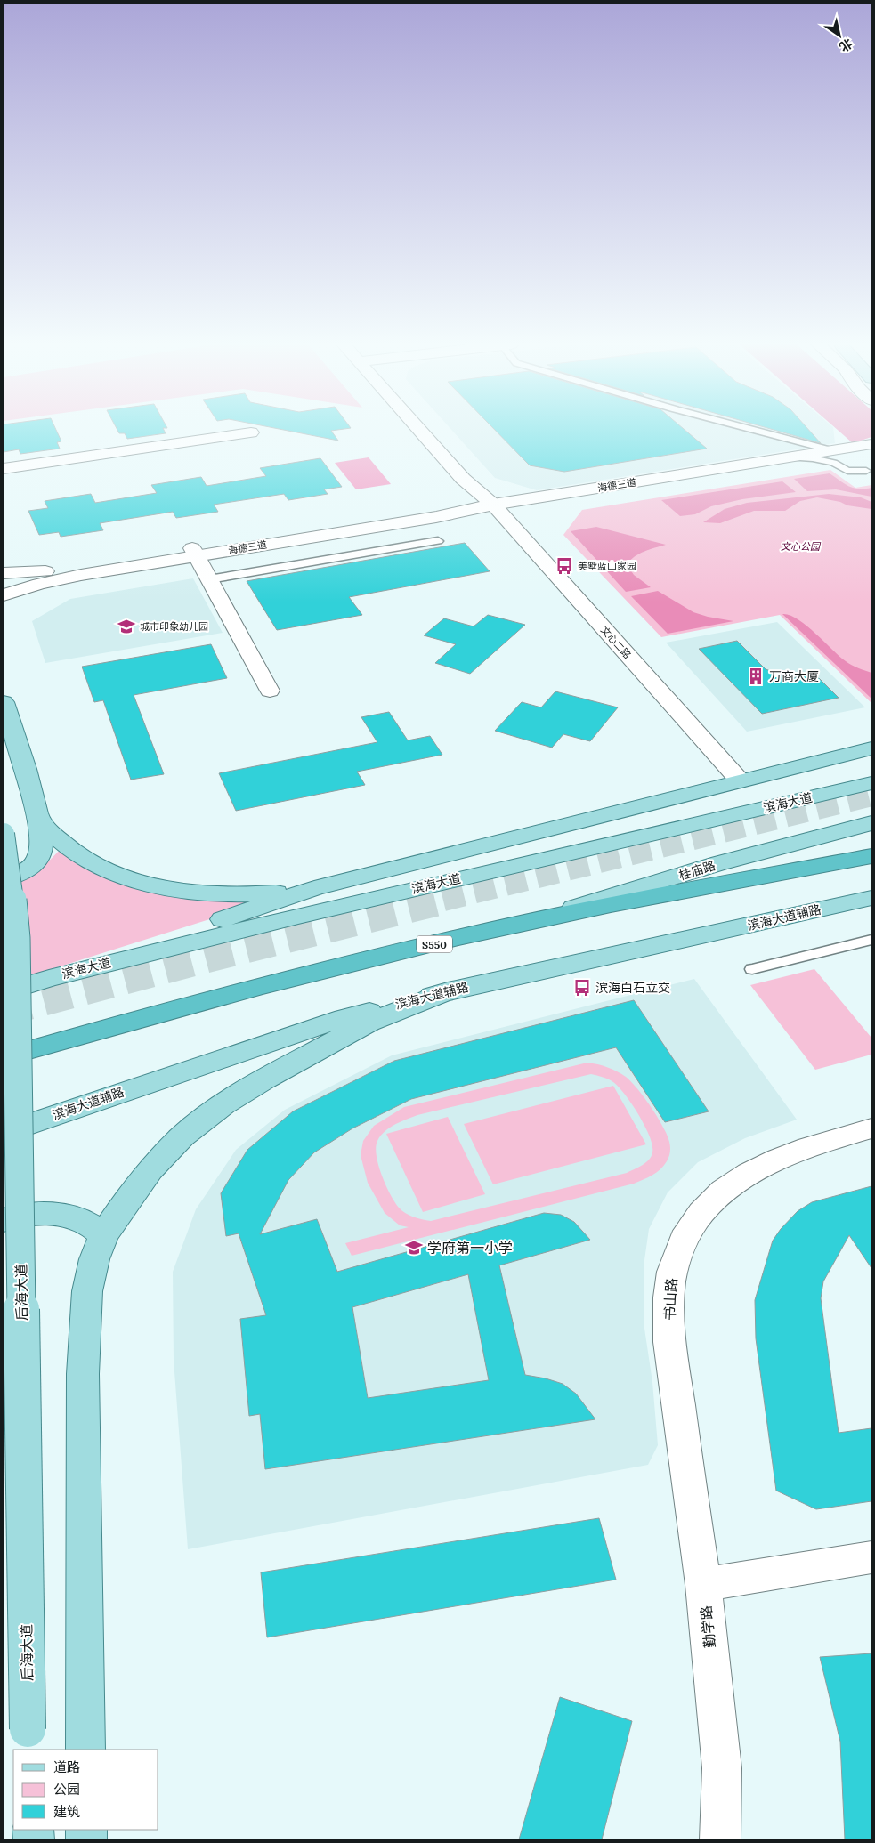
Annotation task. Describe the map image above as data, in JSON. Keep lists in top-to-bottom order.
{
  "streets": {
    "highway": ["S550"],
    "main road": [
      "滨海大道",
      "桂庙路",
      "滨海大道辅路",
      "后海大道"
    ],
    "street": [
      "海德三道",
      "文心二路",
      "书山路",
      "勤学路"
    ]
  },
  "crossings": [
    ["海德三道", "文心二路"],
    ["桂庙路", "S550"],
    ["书山路", "勤学路"]
  ],
  "parks": ["文心公园"],
  "places": {
    "bus stop": ["美墅蓝山家园", "滨海白石立交"],
    "school or university": ["城市印象幼儿园", "学府第一小学"],
    "building": ["万商大厦"]
  },
  "legend": ["道路", "公园", "建筑"],
  "north": "bottom right"
}
